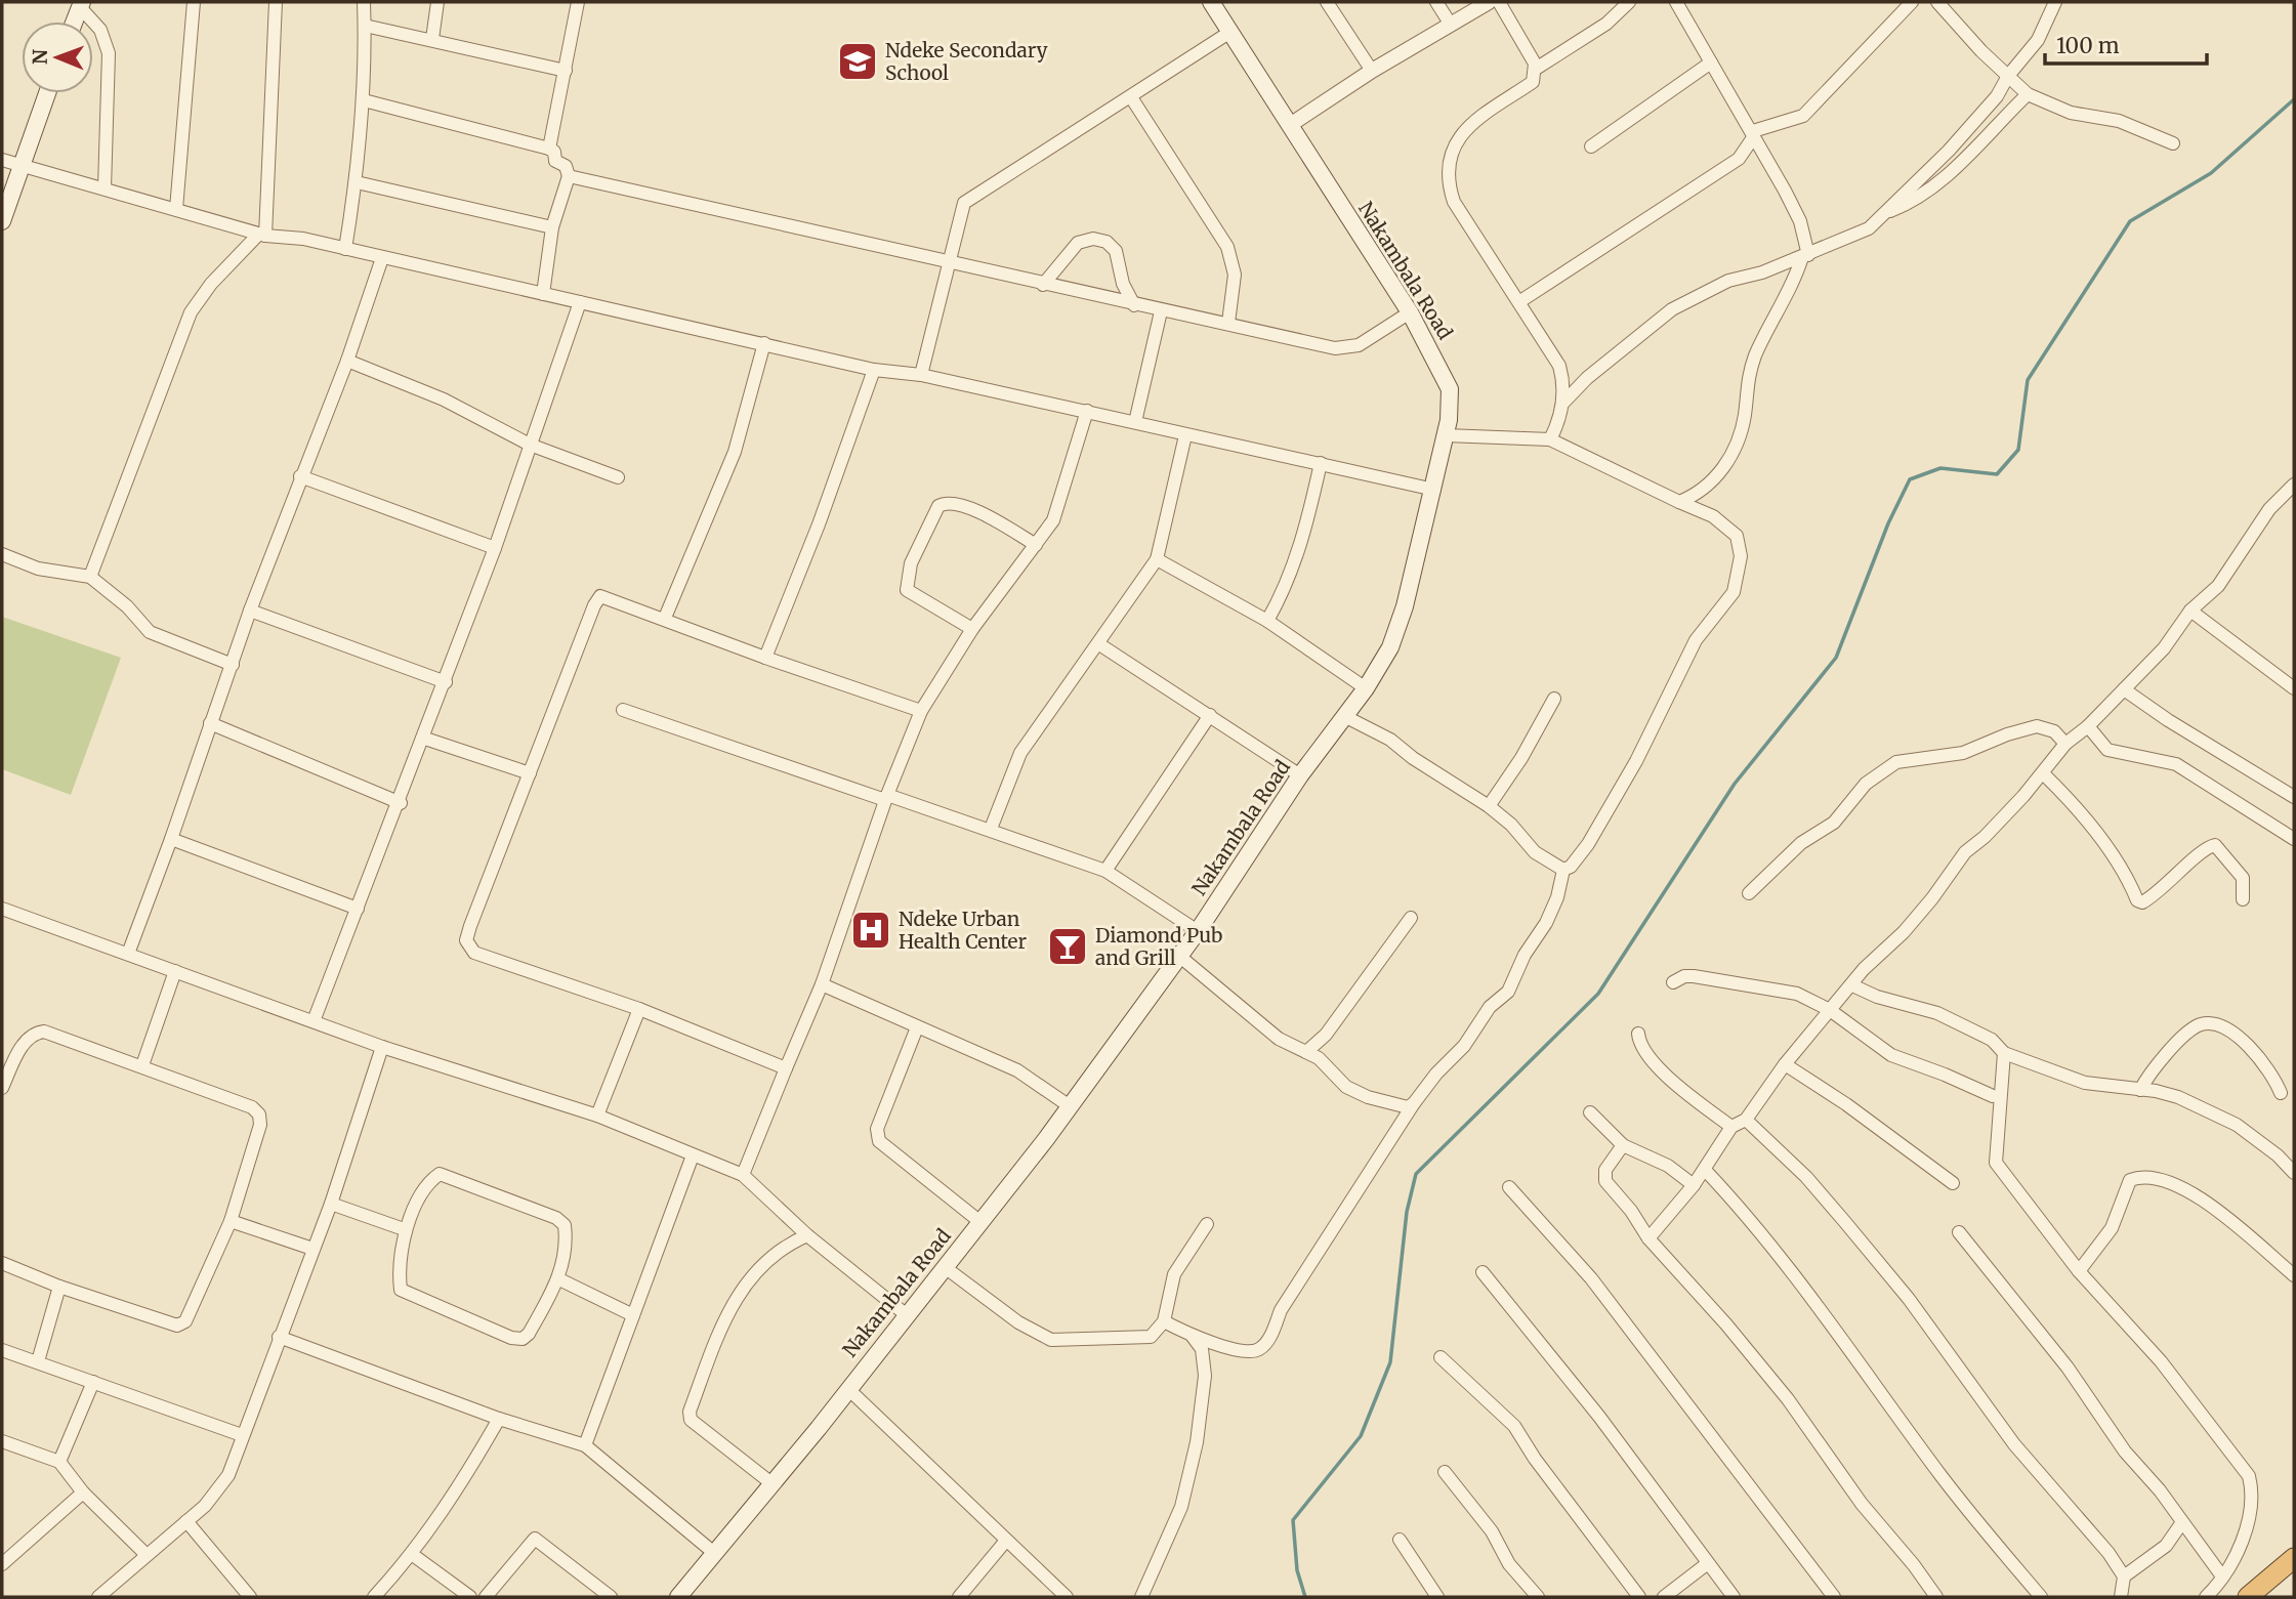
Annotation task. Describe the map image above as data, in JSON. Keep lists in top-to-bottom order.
{
  "streets": {
    "main road": ["Nakambala Road"]
  },
  "places": {
    "school or university": ["Ndeke Secondary School"],
    "hospital": ["Ndeke Urban Health Center"],
    "bar": ["Diamond Pub and Grill"]
  },
  "scale_bar": "100 m",
  "north": "left"
}
